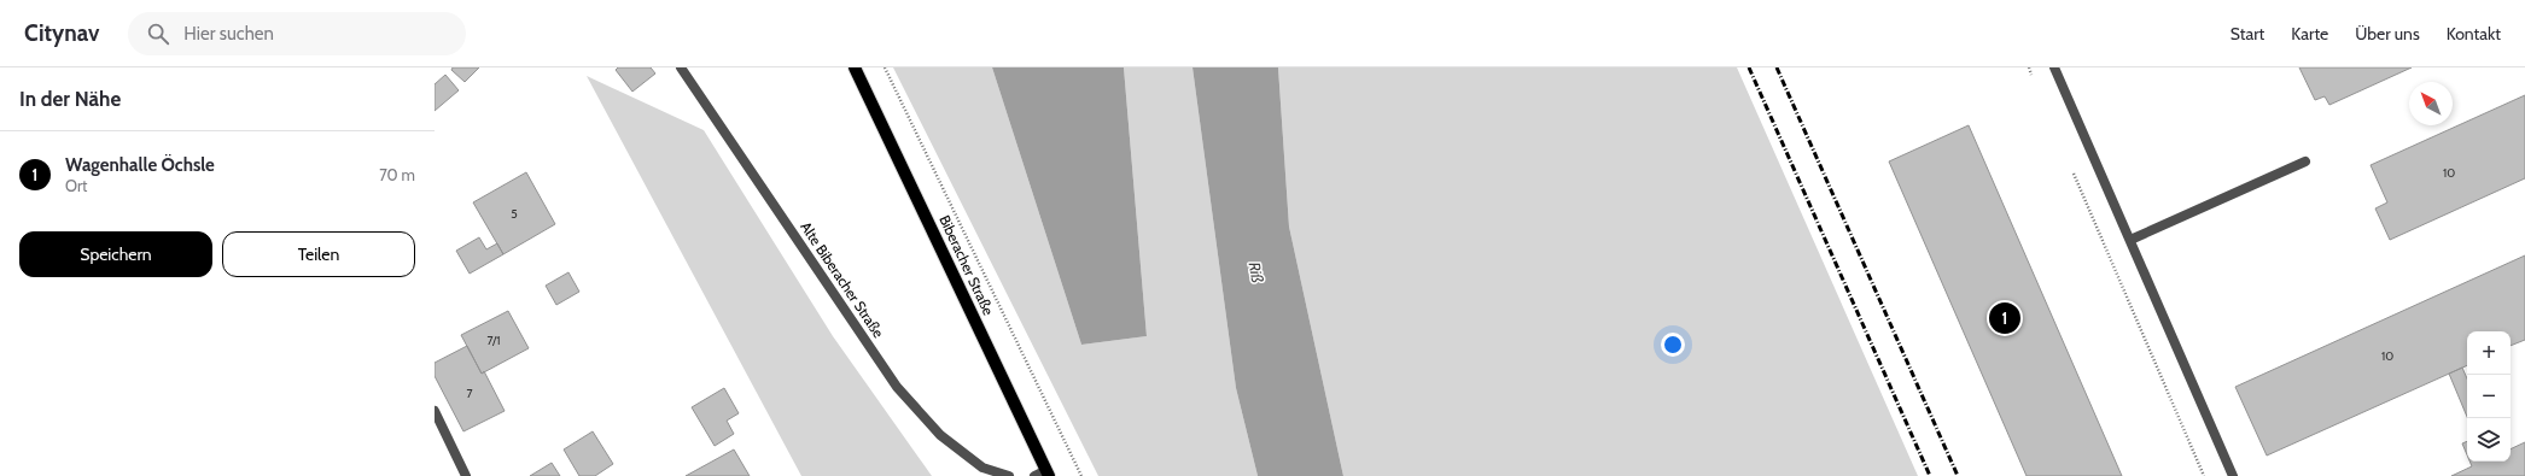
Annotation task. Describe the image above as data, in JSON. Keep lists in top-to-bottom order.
{
  "streets": {
    "main road": ["Biberacher Straße"],
    "street": ["Alte Biberacher Straße"]
  },
  "water": ["Riß"],
  "house_numbers": [
    "10",
    "5",
    "7/1",
    "10",
    "7"
  ],
  "north": "top left",
  "page": {
    "header": "Citynav",
    "search": "Hier suchen",
    "nav": [
      "Start",
      "Karte",
      "Über uns",
      "Kontakt"
    ],
    "heading": "In der Nähe",
    "list": [
      {
        "mark": "1",
        "name": "Wagenhalle Öchsle",
        "note": "Ort",
        "value": "70 m"
      }
    ],
    "buttons": ["Speichern", "Teilen"],
    "pins": "1",
    "map_buttons": ["+", "−"]
  }
}
